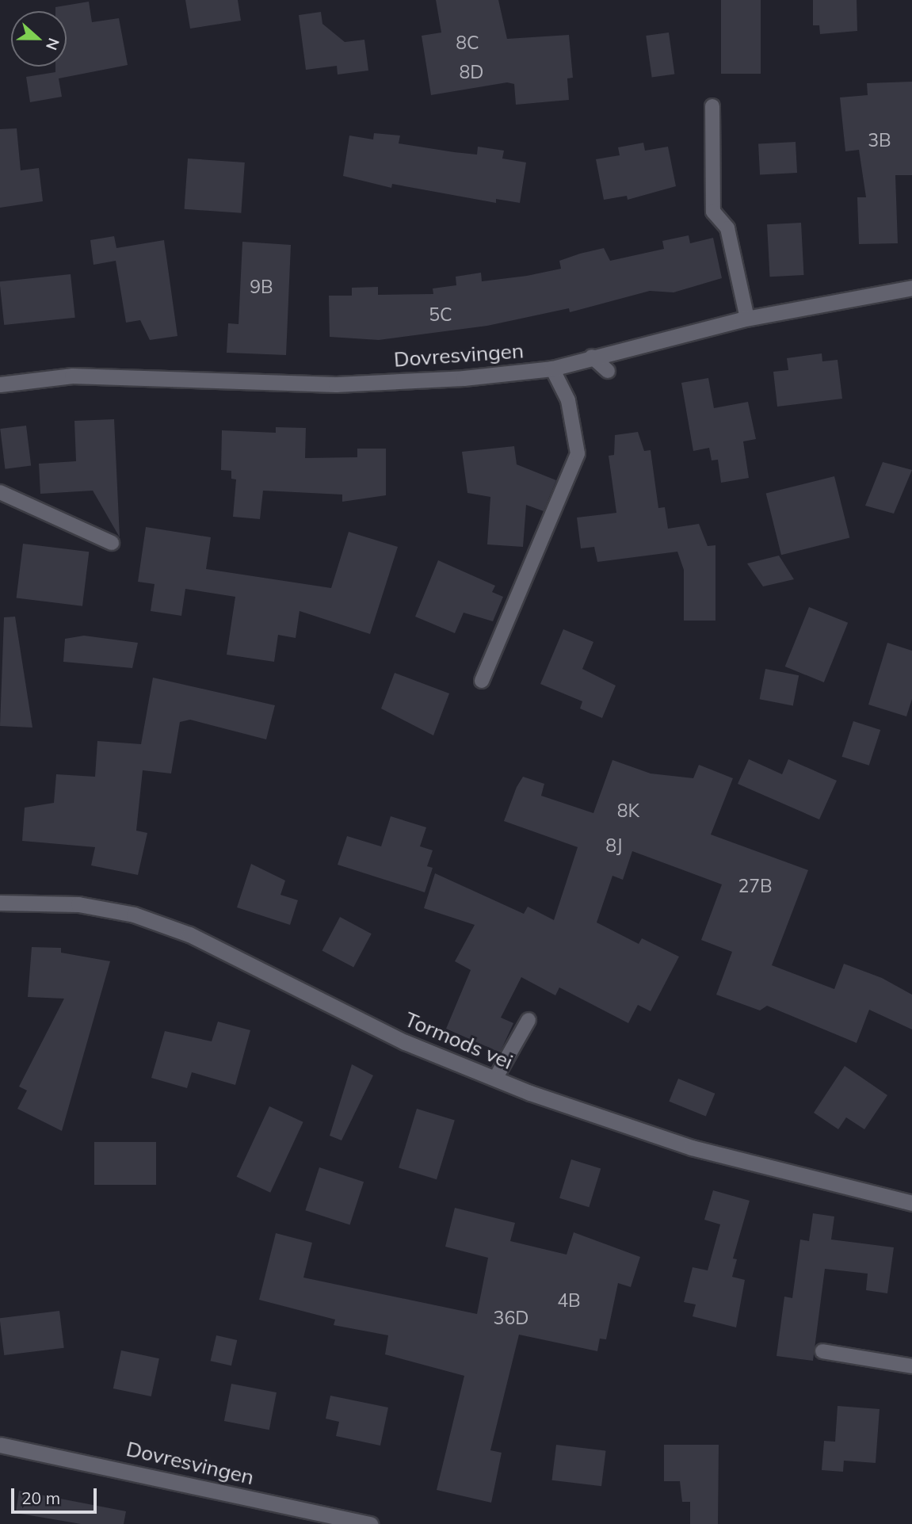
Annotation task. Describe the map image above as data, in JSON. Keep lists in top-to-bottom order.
{
  "streets": {
    "street": ["Dovresvingen", "Tormods vei"]
  },
  "house_numbers": [
    "8C",
    "8D",
    "3B",
    "9B",
    "5C",
    "8K",
    "8J",
    "27B",
    "4B",
    "36D"
  ],
  "scale_bar": "20 m",
  "north": "right"
}
